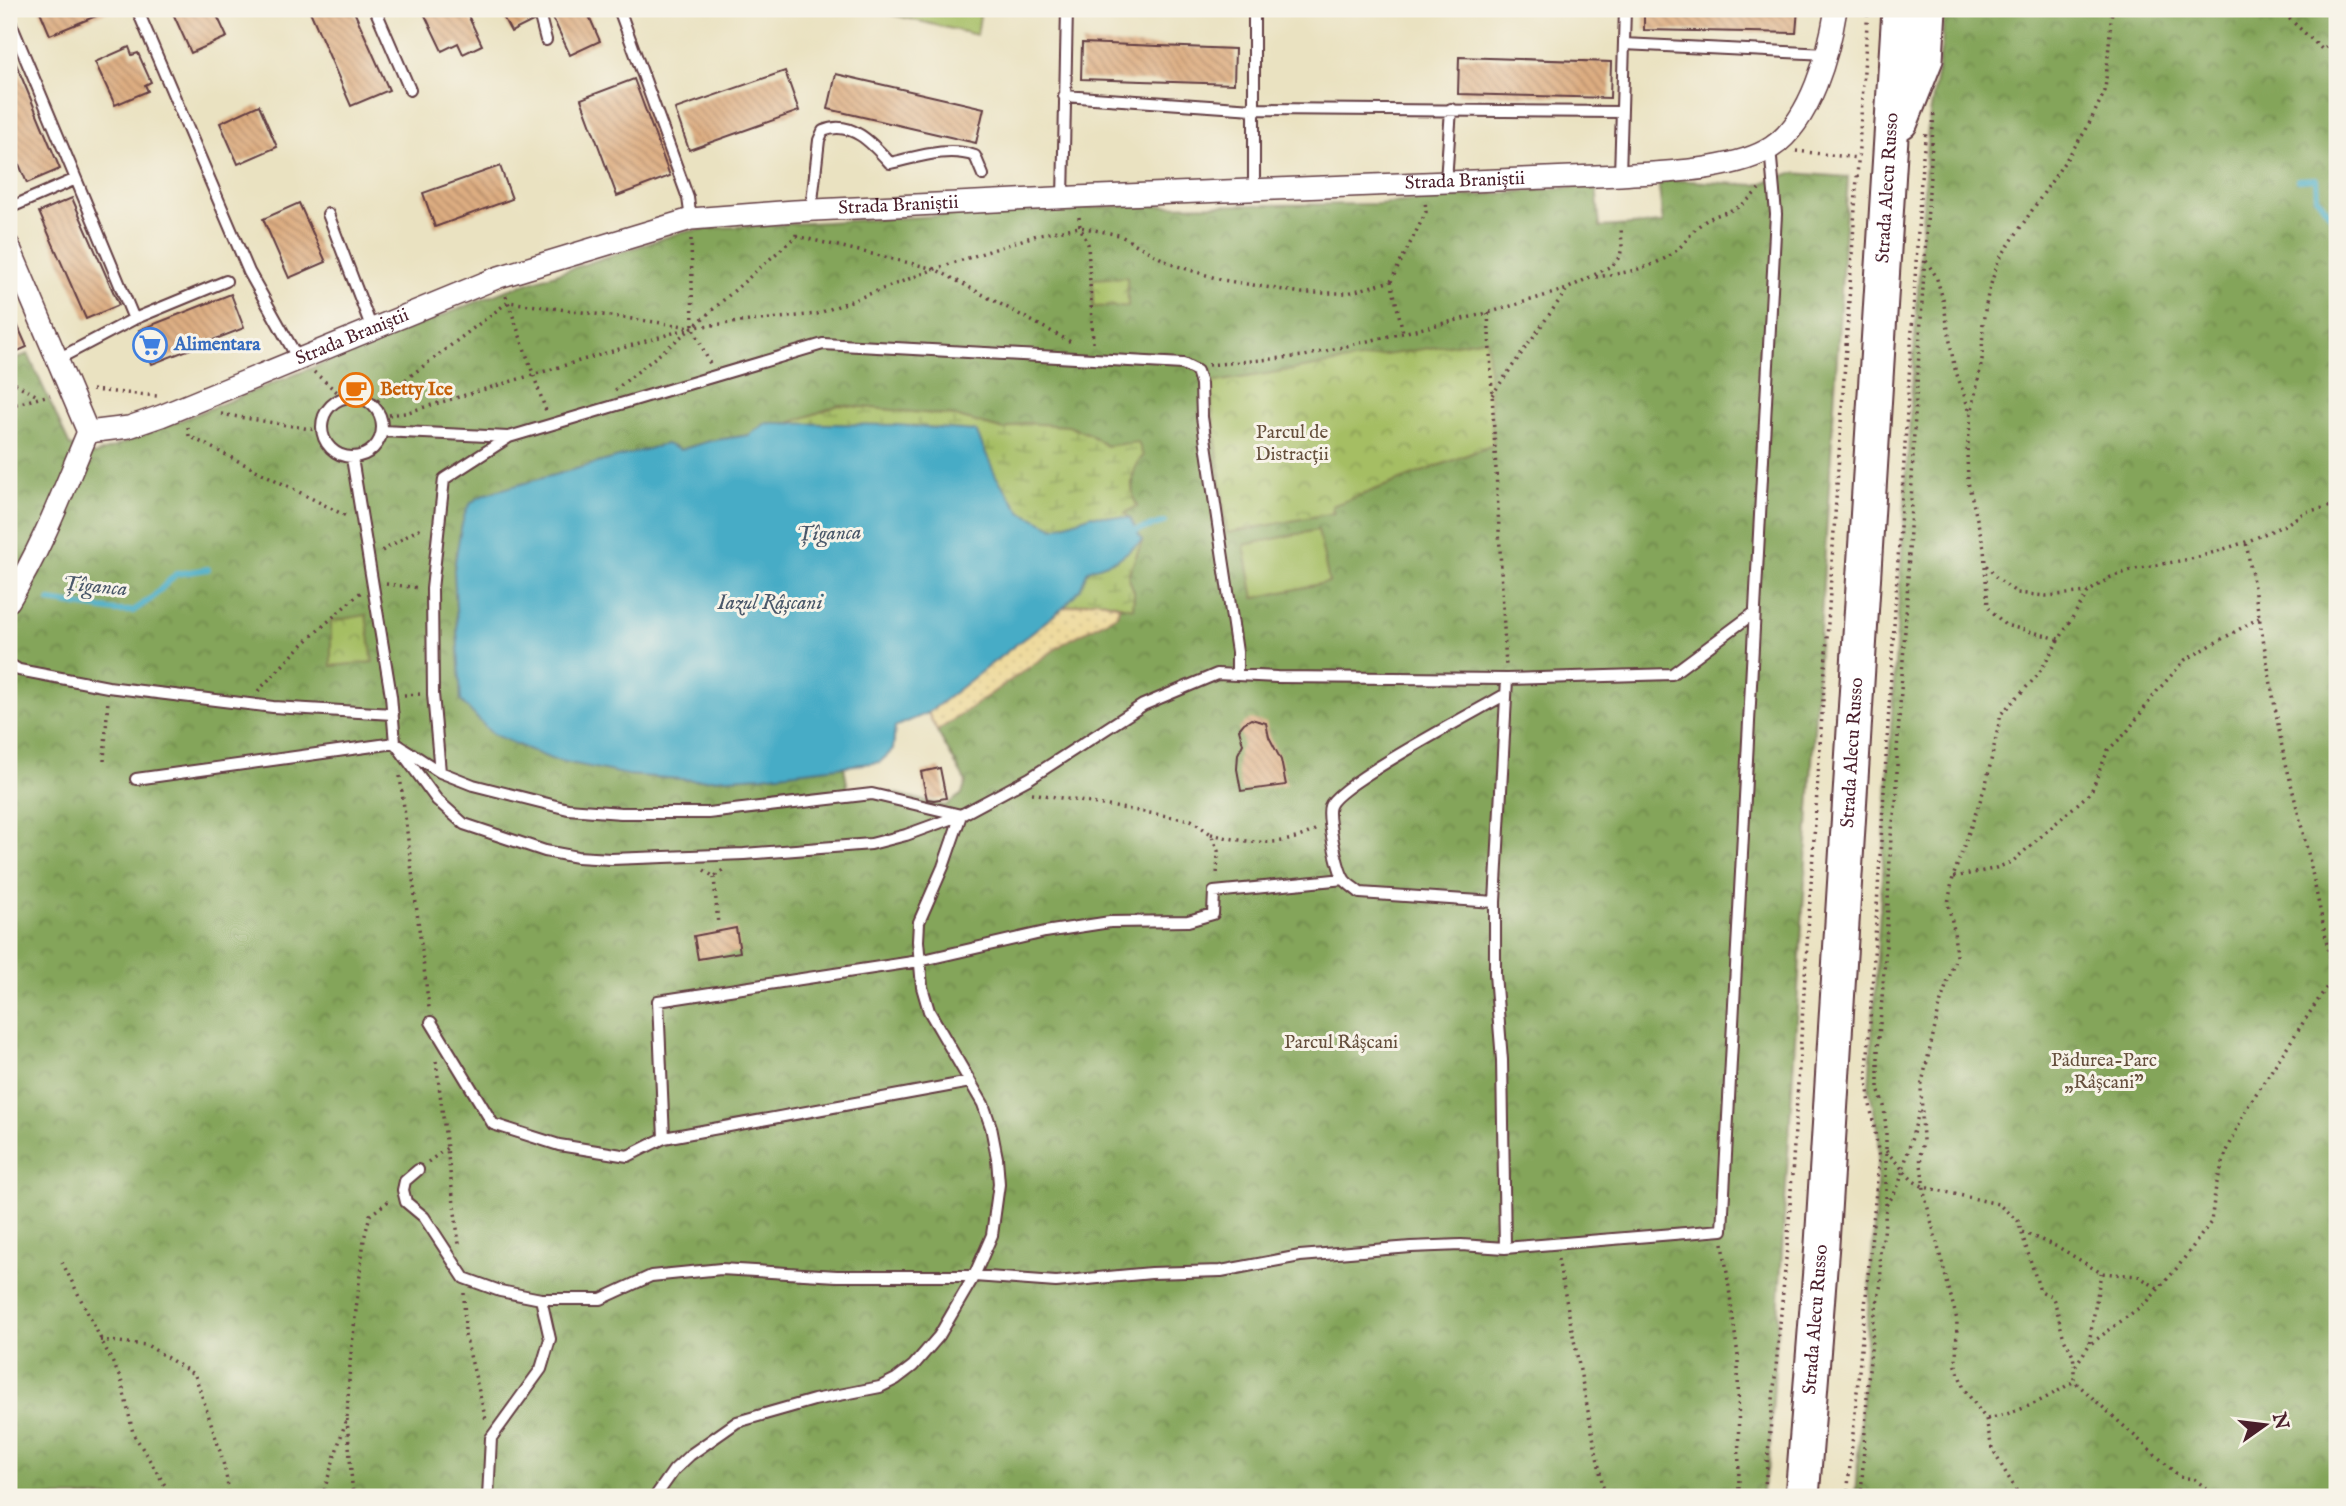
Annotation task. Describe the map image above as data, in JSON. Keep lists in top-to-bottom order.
{
  "streets": {
    "main road": ["Strada Alecu Russo"],
    "street": ["Strada Braniștii"]
  },
  "water": ["Țîganca", "Iazul Râșcani"],
  "parks": ["Parcul de Distracții", "Parcul Râșcani", "Pădurea-Parc „Râșcani”"],
  "places": {
    "supermarket": ["Alimentara"],
    "cafe": ["Betty Ice"]
  },
  "north": "right"
}
